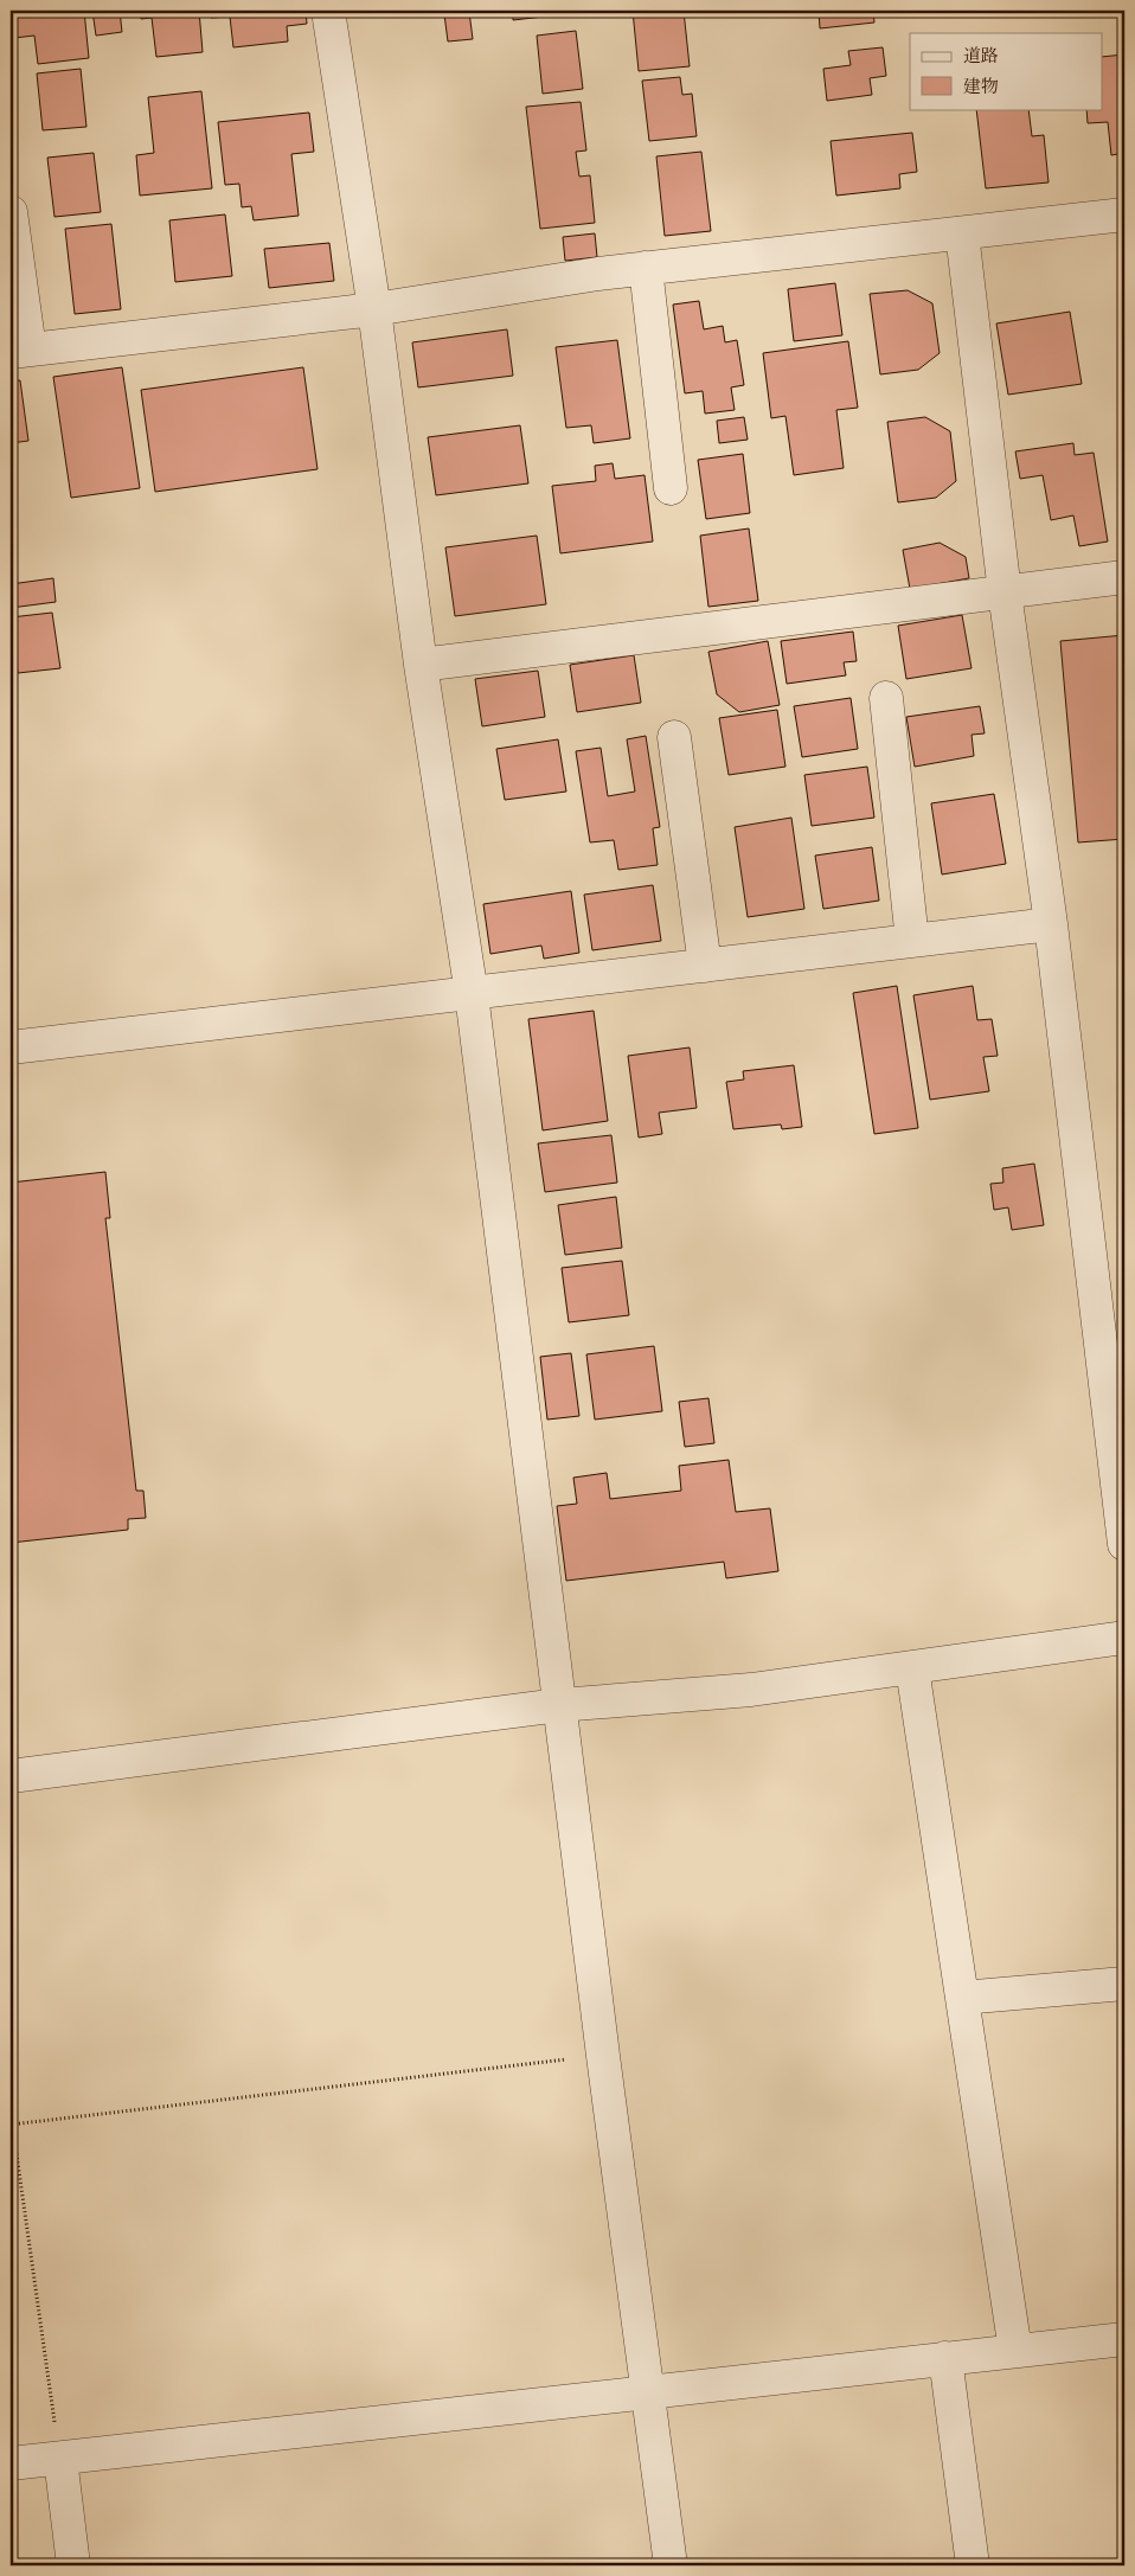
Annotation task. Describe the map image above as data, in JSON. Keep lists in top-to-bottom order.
{
  "legend": ["道路", "建物"]
}
